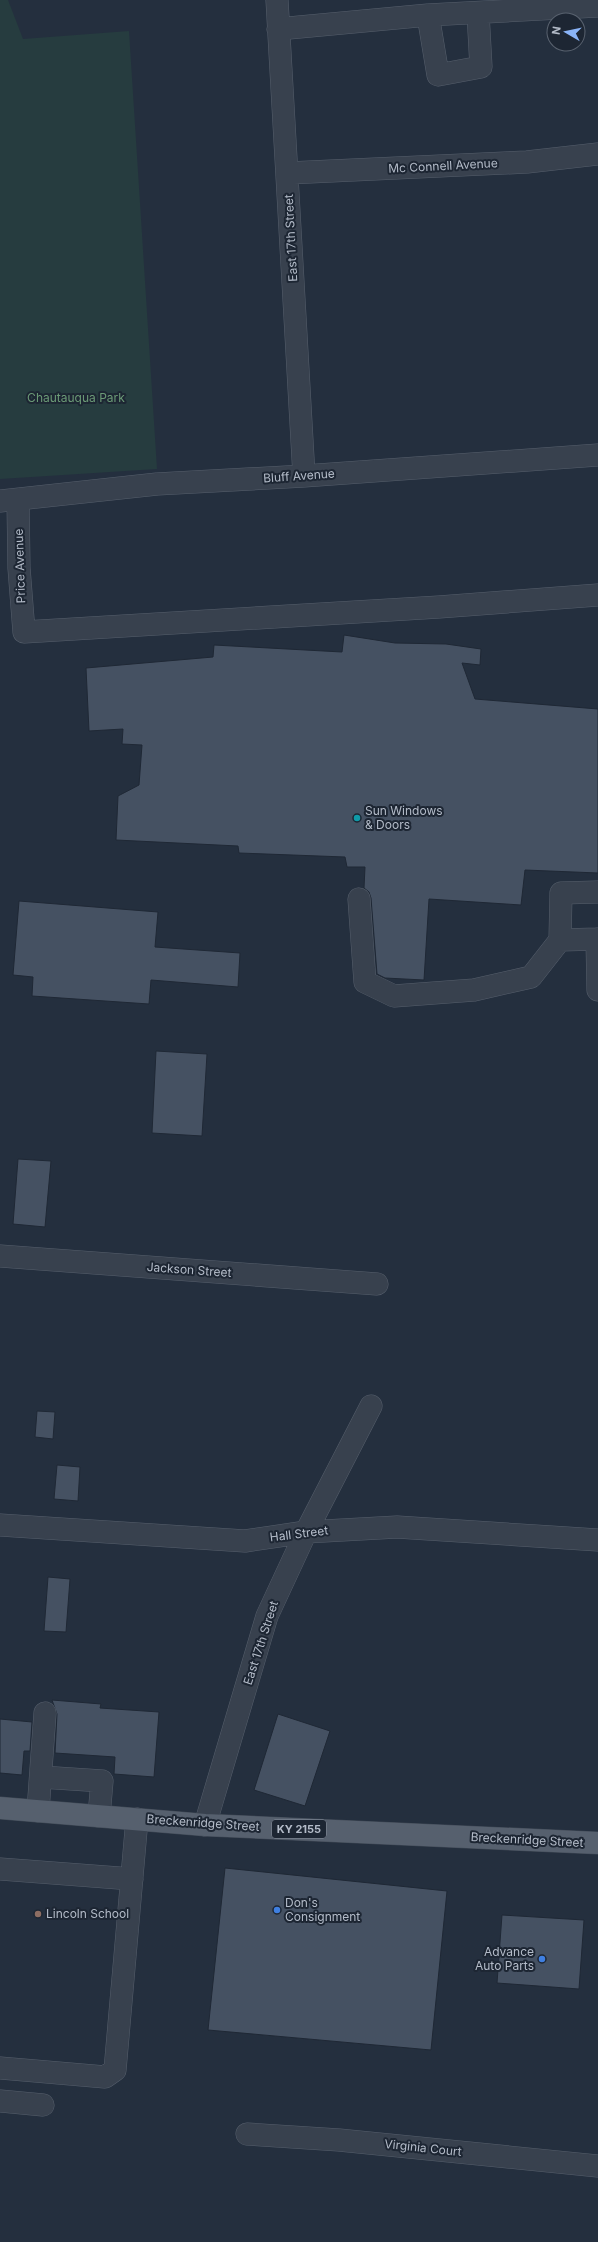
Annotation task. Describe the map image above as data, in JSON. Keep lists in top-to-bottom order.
{
  "streets": {
    "main road": ["Breckenridge Street", "KY 2155"],
    "street": [
      "Mc Connell Avenue",
      "East 17th Street",
      "Bluff Avenue",
      "Price Avenue",
      "Jackson Street",
      "Hall Street",
      "Virginia Court"
    ]
  },
  "crossings": [
    ["Mc Connell Avenue", "East 17th Street"],
    ["East 17th Street", "Bluff Avenue"],
    ["East 17th Street", "Hall Street"],
    ["East 17th Street", "Breckenridge Street"],
    ["Bluff Avenue", "Price Avenue"]
  ],
  "parks": ["Chautauqua Park"],
  "places": [
    "Sun Windows & Doors",
    "Don's Consignment",
    "Lincoln School",
    "Advance Auto Parts"
  ],
  "north": "left"
}
